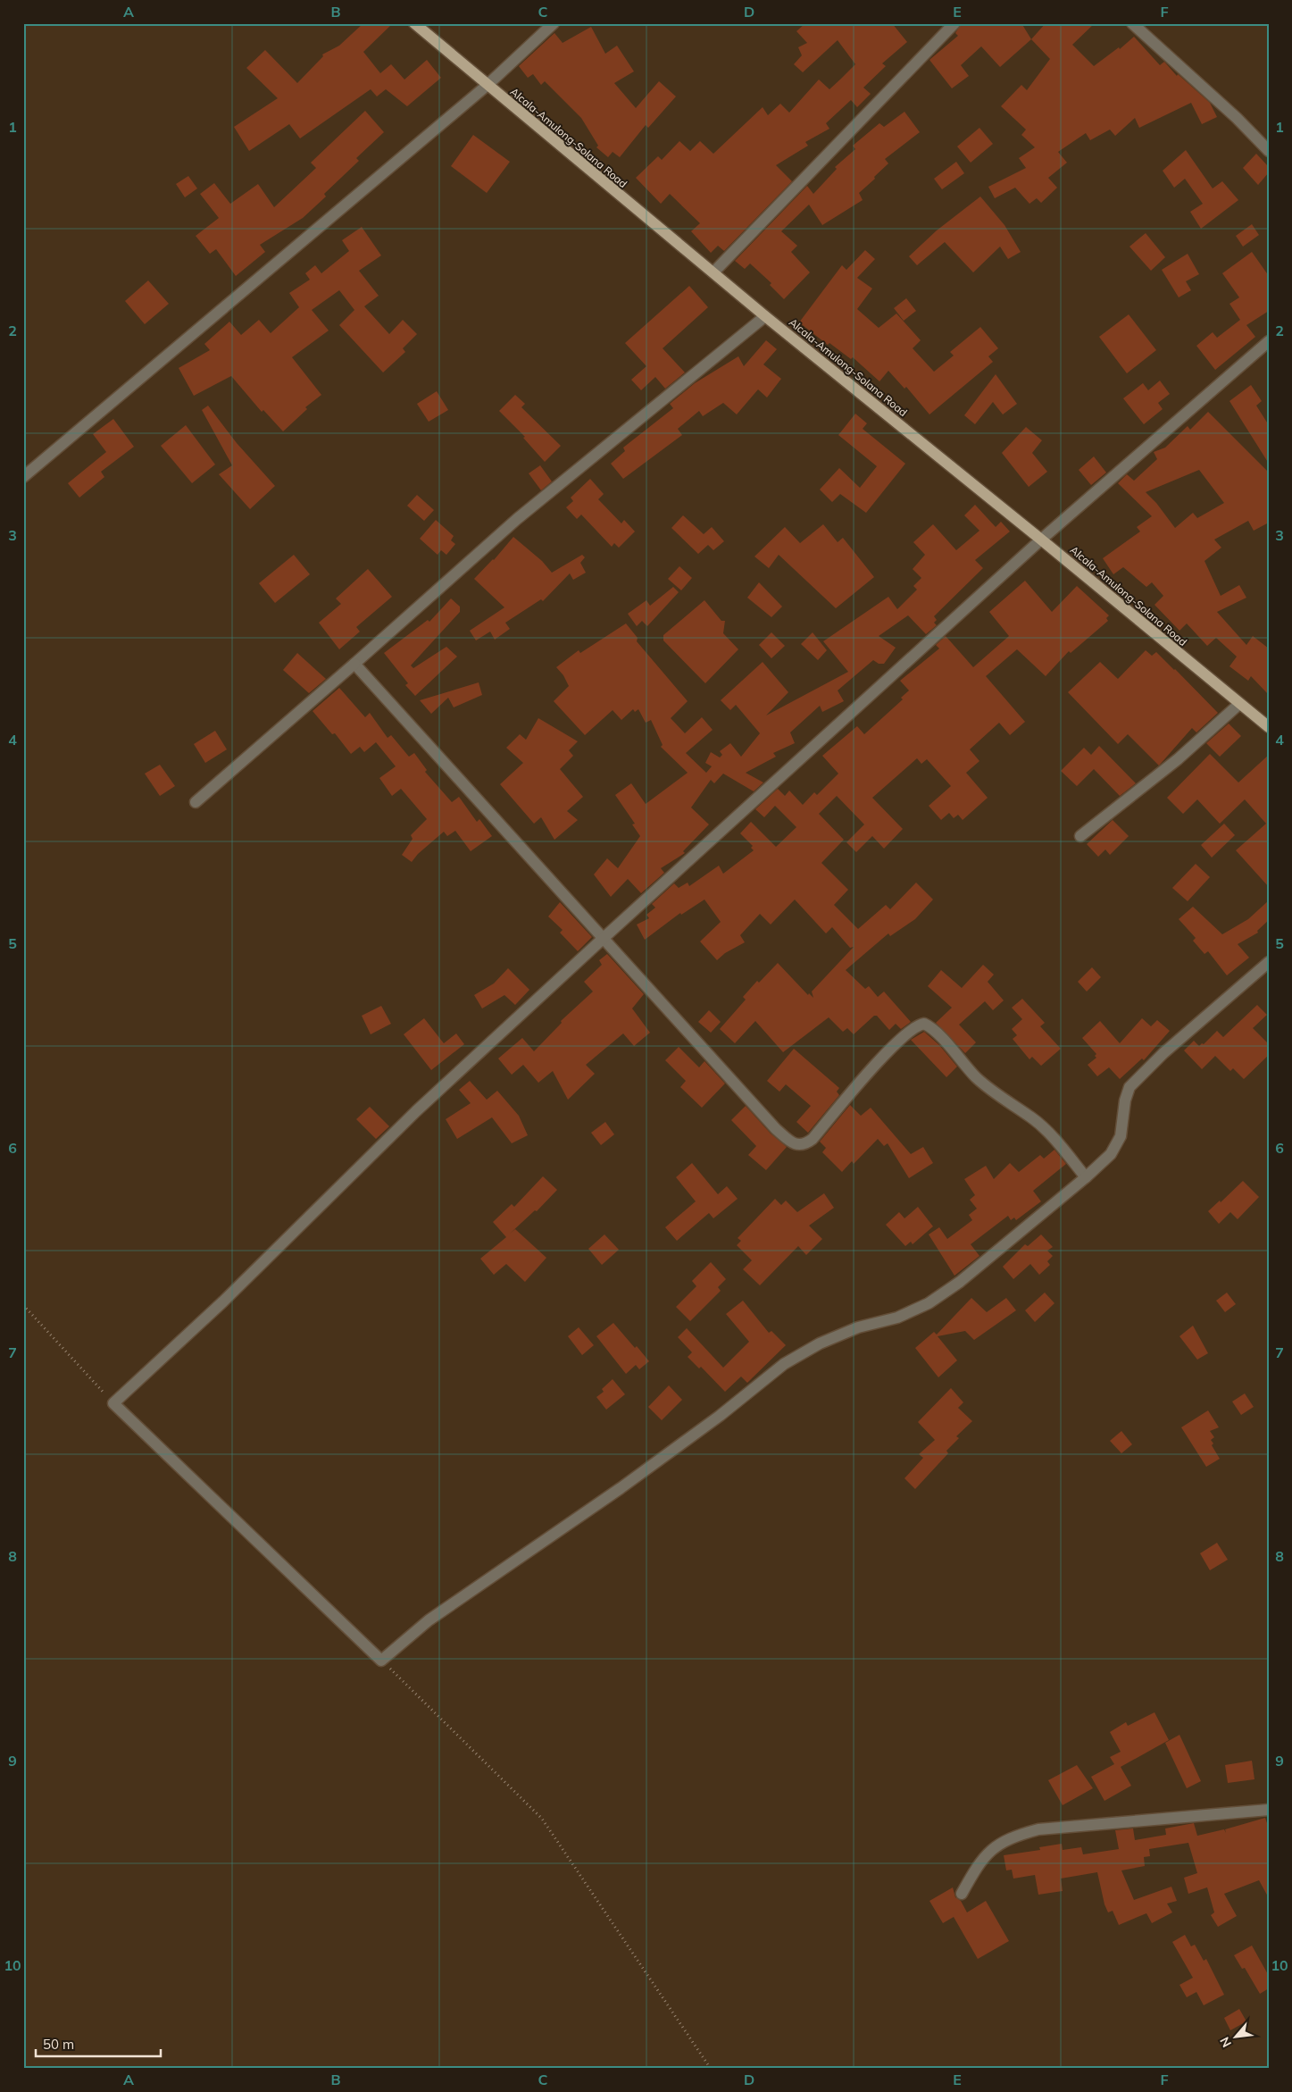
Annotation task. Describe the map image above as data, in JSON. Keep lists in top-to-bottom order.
{
  "streets": {
    "main road": ["Alcala-Amulong-Solana Road"]
  },
  "scale_bar": "50 m",
  "north": "bottom left",
  "grid": {
    "columns": [
      "A",
      "B",
      "C",
      "D",
      "E",
      "F"
    ],
    "rows": [
      "1",
      "2",
      "3",
      "4",
      "5",
      "6",
      "7",
      "8",
      "9",
      "10"
    ]
  }
}
